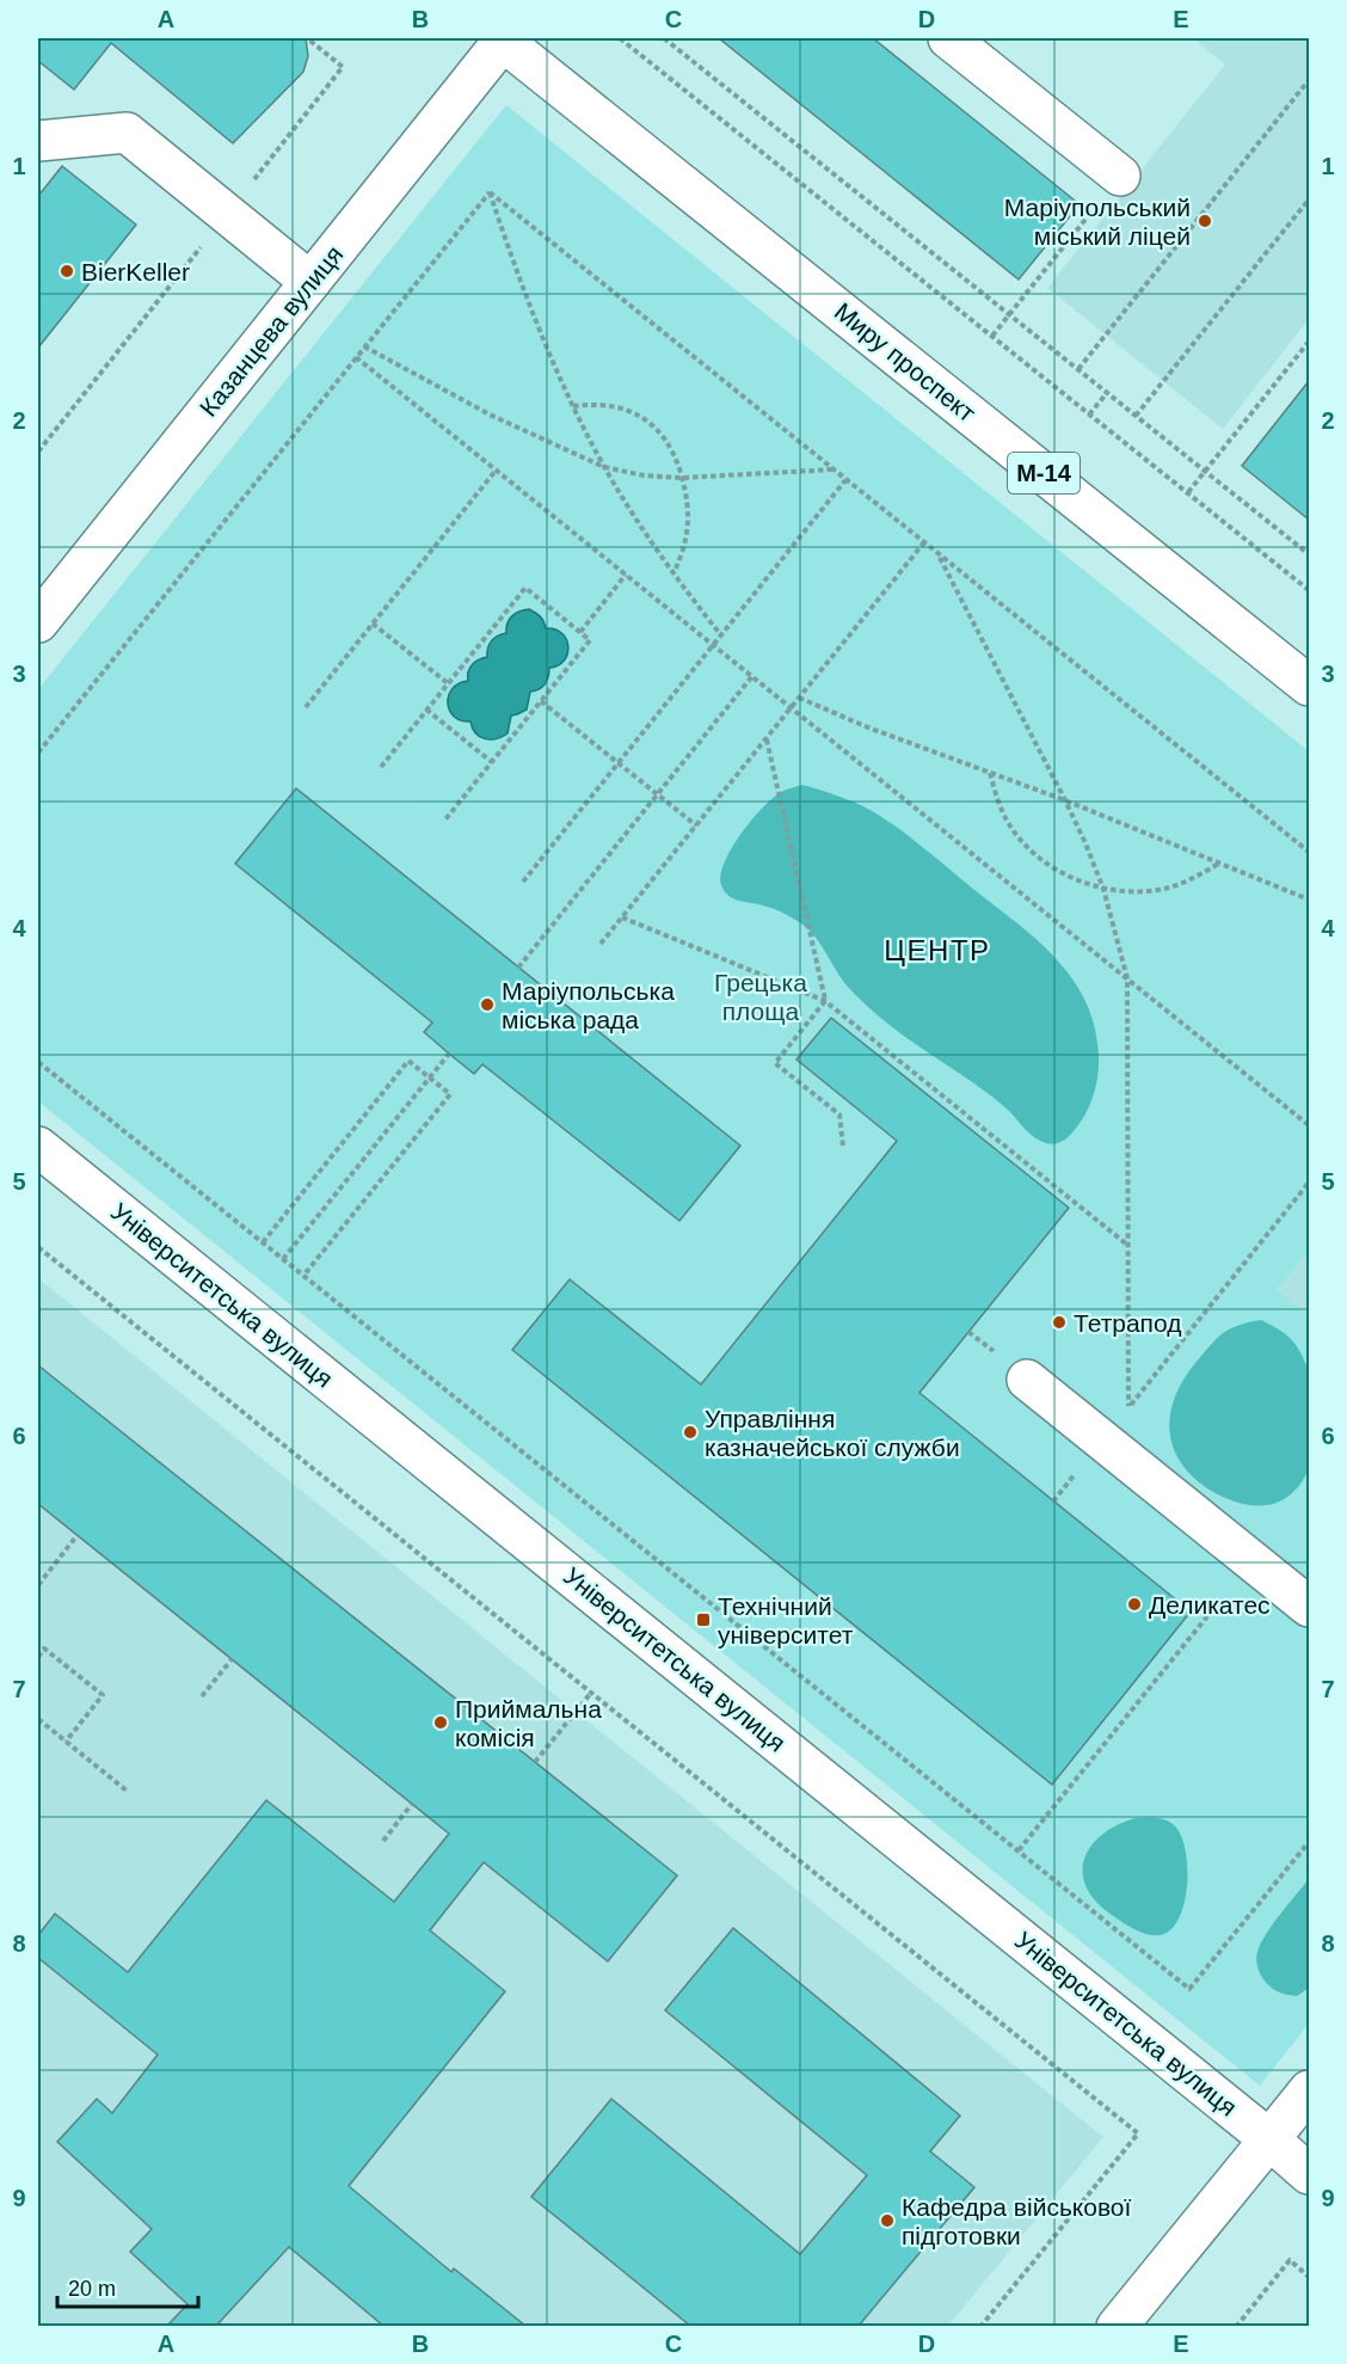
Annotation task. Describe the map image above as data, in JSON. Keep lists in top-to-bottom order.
{
  "streets": {
    "main road": [
      "Казанцева вулиця",
      "Миру проспект",
      "М-14",
      "Університетська вулиця"
    ]
  },
  "crossings": [
    ["Казанцева вулиця", "Миру проспект"]
  ],
  "districts": ["ЦЕНТР"],
  "parks": ["Грецька площа"],
  "places": {
    "other": [
      "Маріупольський міський ліцей",
      "BierKeller",
      "Маріупольська міська рада",
      "Тетрапод",
      "Управління казначейської служби",
      "Деликатес",
      "Приймальна комісія",
      "Кафедра військової підготовки"
    ],
    "transit": ["Технічний університет"]
  },
  "scale_bar": "20 m",
  "grid": {
    "columns": [
      "A",
      "B",
      "C",
      "D",
      "E"
    ],
    "rows": [
      "1",
      "2",
      "3",
      "4",
      "5",
      "6",
      "7",
      "8",
      "9"
    ]
  }
}
